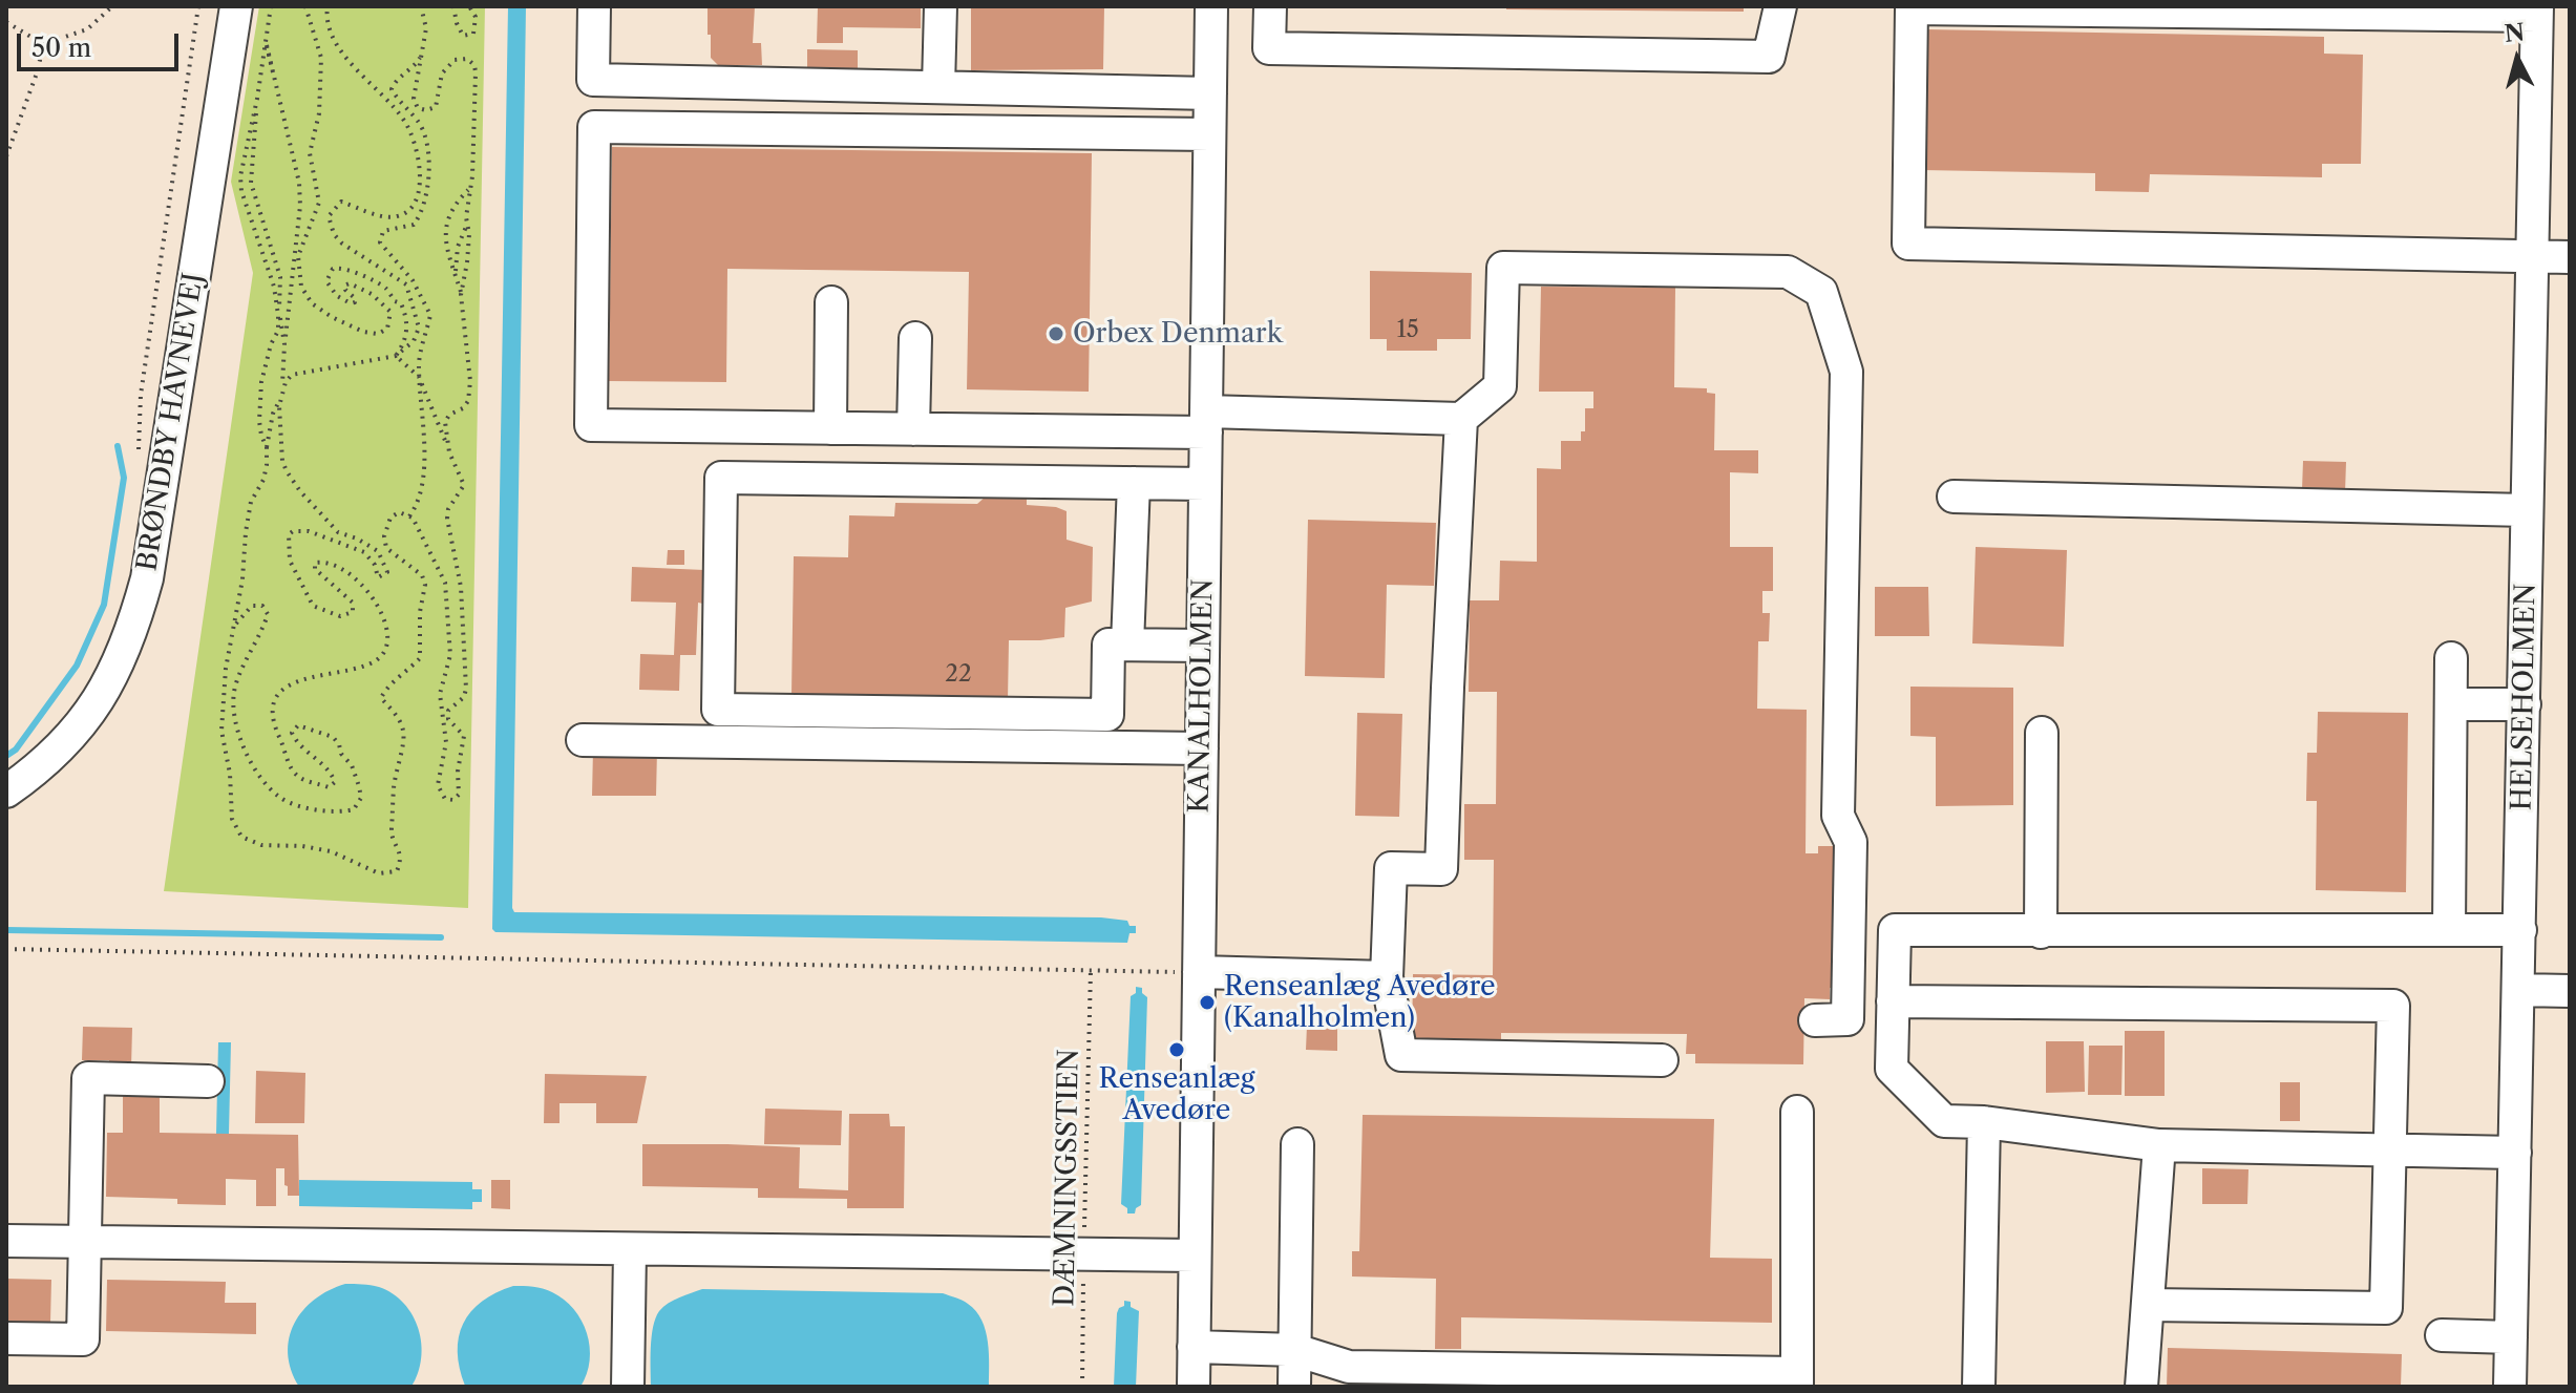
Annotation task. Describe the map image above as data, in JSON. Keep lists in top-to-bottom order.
{
  "streets": {
    "street": ["BRØNDBY HAVNEVEJ", "KANALHOLMEN", "HELSEHOLMEN"],
    "path": ["DÆMNINGSSTIEN"]
  },
  "places": ["Orbex Denmark", "Renseanlæg Avedøre (Kanalholmen)", "Renseanlæg Avedøre"],
  "house_numbers": ["15", "22"],
  "scale_bar": "50 m",
  "north": "top"
}
